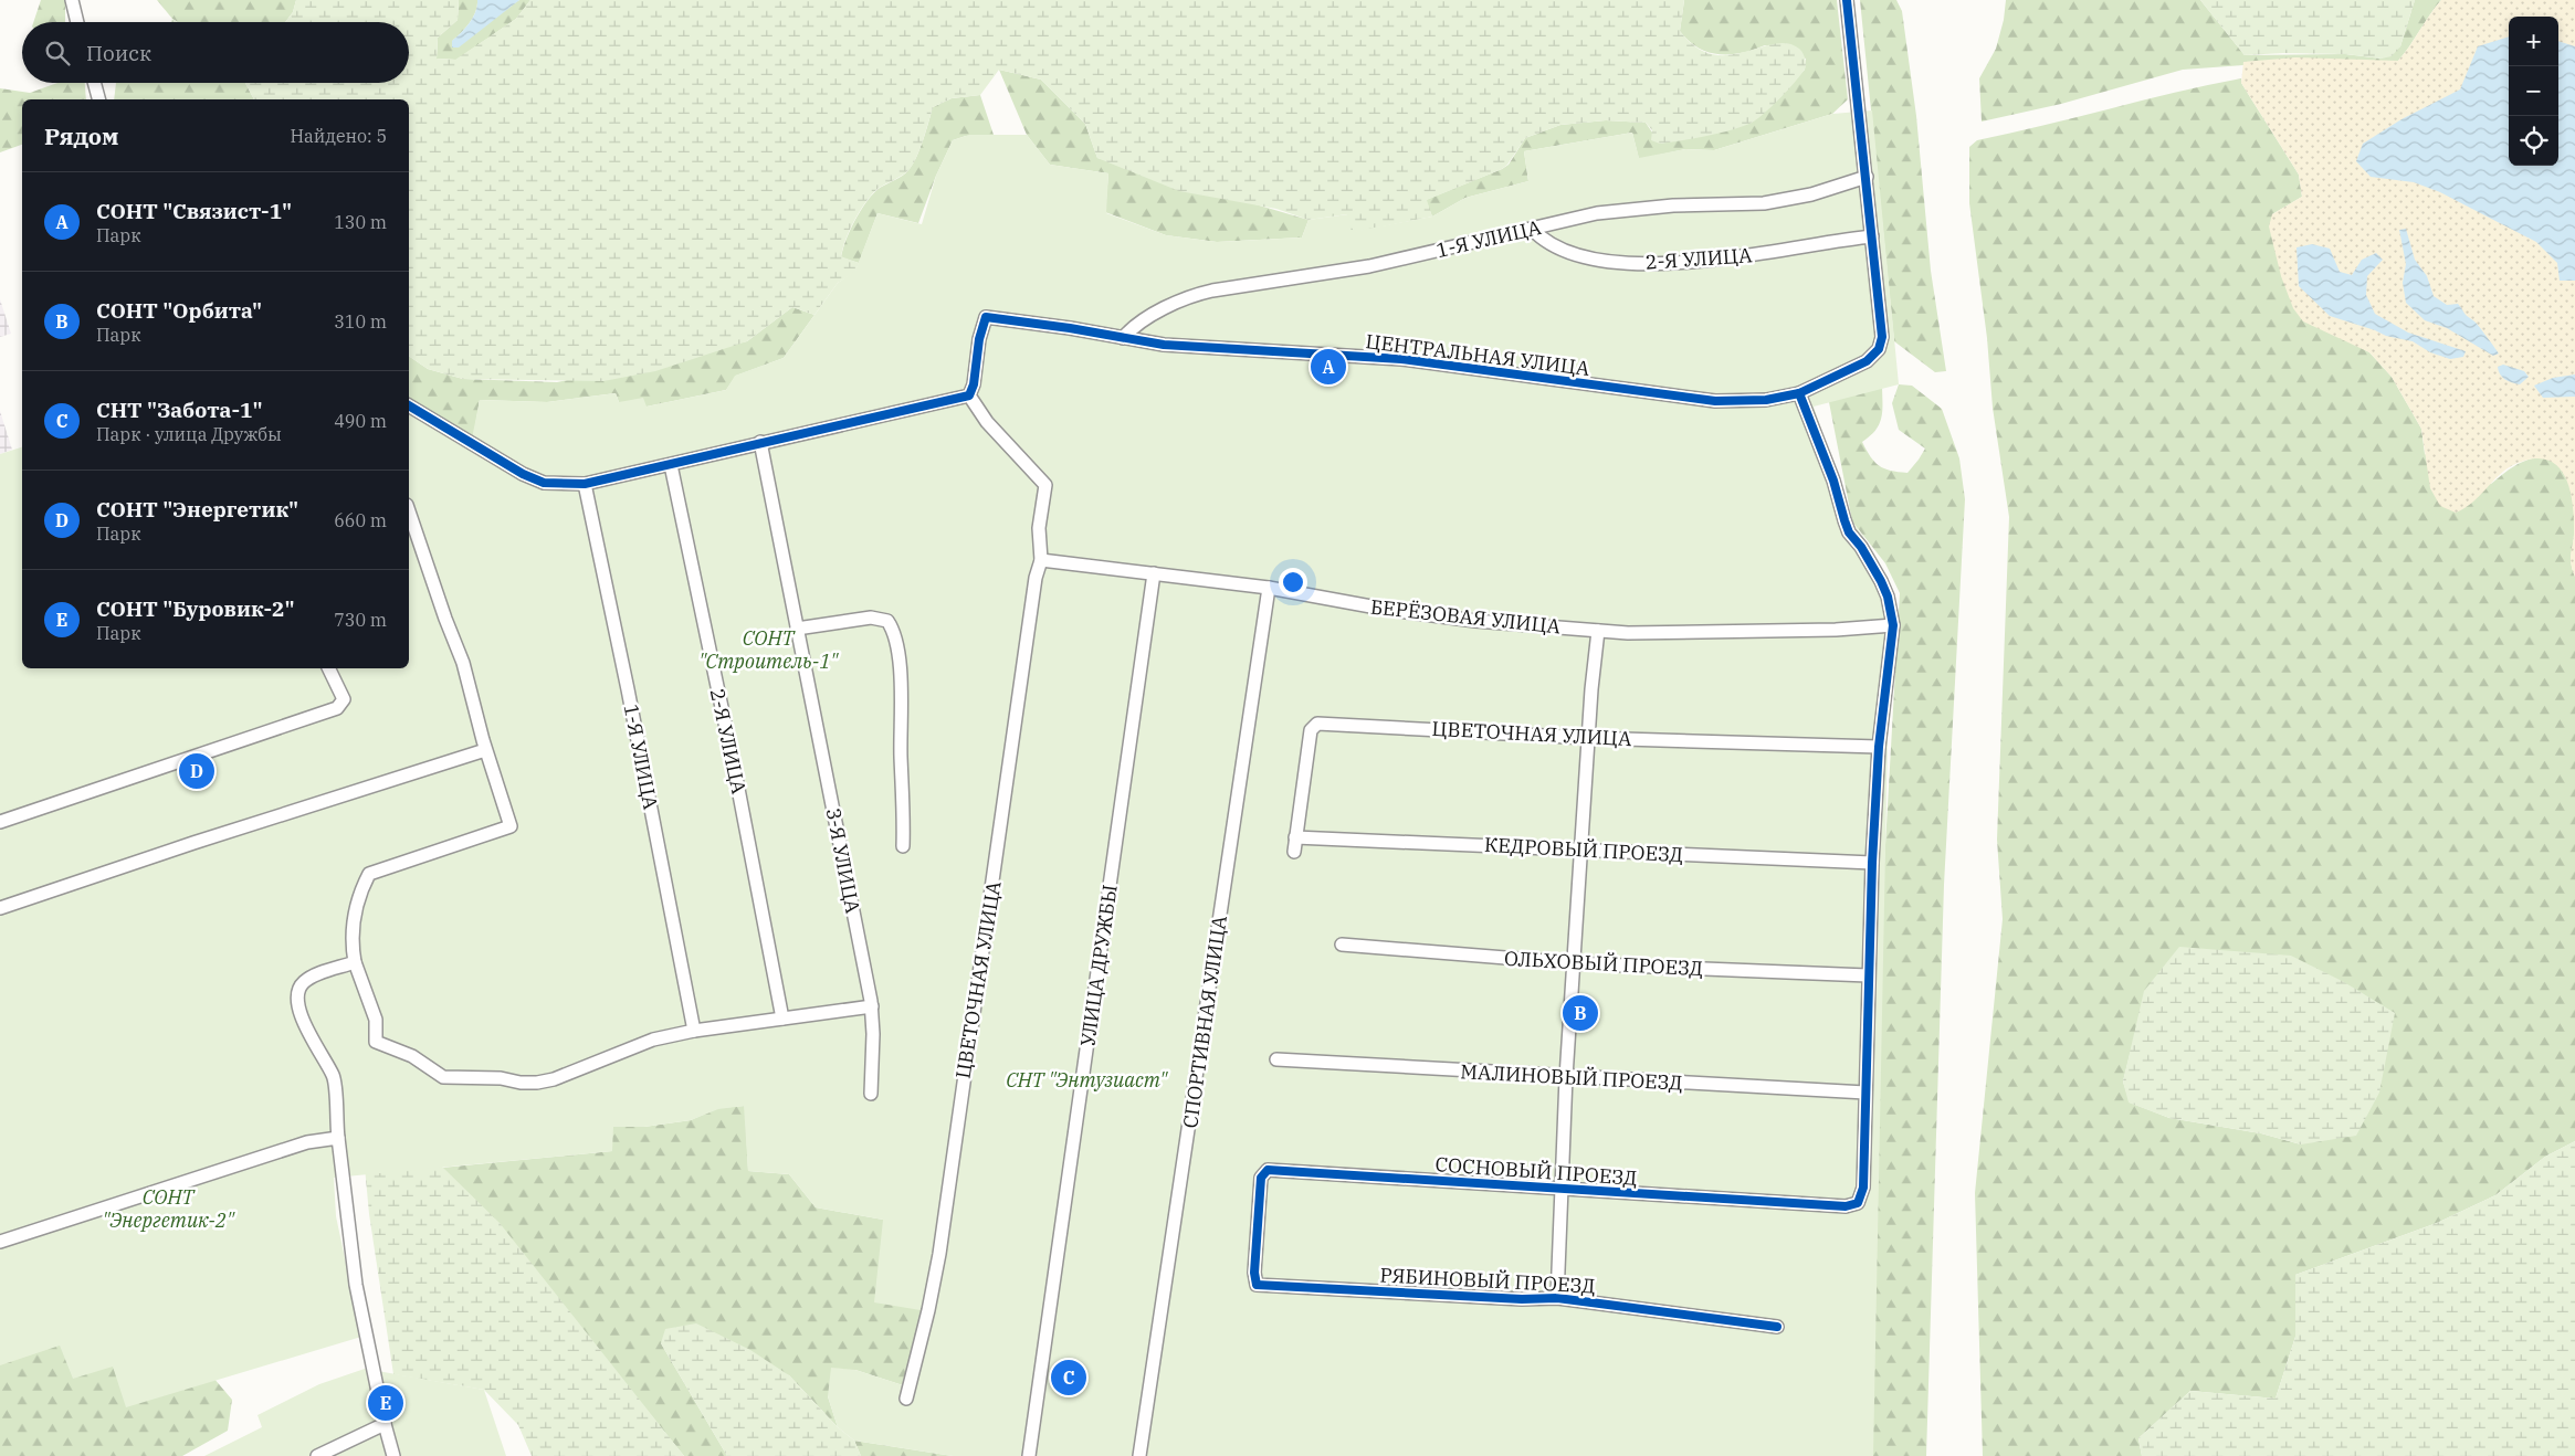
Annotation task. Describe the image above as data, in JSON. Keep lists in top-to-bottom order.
{
  "streets": {
    "street": [
      "1-Я УЛИЦА",
      "2-Я УЛИЦА",
      "ЦЕНТРАЛЬНАЯ УЛИЦА",
      "БЕРЁЗОВАЯ УЛИЦА",
      "ЦВЕТОЧНАЯ УЛИЦА",
      "КЕДРОВЫЙ ПРОЕЗД",
      "3-Я УЛИЦА",
      "ОЛЬХОВЫЙ ПРОЕЗД",
      "УЛИЦА ДРУЖБЫ",
      "СПОРТИВНАЯ УЛИЦА",
      "МАЛИНОВЫЙ ПРОЕЗД",
      "СОСНОВЫЙ ПРОЕЗД",
      "РЯБИНОВЫЙ ПРОЕЗД"
    ]
  },
  "crossings": [
    ["1-Я УЛИЦА", "2-Я УЛИЦА"],
    ["1-Я УЛИЦА", "ЦЕНТРАЛЬНАЯ УЛИЦА"],
    ["2-Я УЛИЦА", "ЦЕНТРАЛЬНАЯ УЛИЦА"],
    ["ЦЕНТРАЛЬНАЯ УЛИЦА", "ЦВЕТОЧНАЯ УЛИЦА"],
    ["БЕРЁЗОВАЯ УЛИЦА", "ЦВЕТОЧНАЯ УЛИЦА"],
    ["БЕРЁЗОВАЯ УЛИЦА", "УЛИЦА ДРУЖБЫ"],
    ["БЕРЁЗОВАЯ УЛИЦА", "СПОРТИВНАЯ УЛИЦА"],
    ["ЦВЕТОЧНАЯ УЛИЦА", "КЕДРОВЫЙ ПРОЕЗД"],
    ["МАЛИНОВЫЙ ПРОЕЗД", "СОСНОВЫЙ ПРОЕЗД"],
    ["СОСНОВЫЙ ПРОЕЗД", "РЯБИНОВЫЙ ПРОЕЗД"]
  ],
  "parks": ["СОНТ \"Строитель-1\"", "СНТ \"Энтузиаст\"", "СОНТ \"Энергетик-2\""],
  "page": {
    "map_buttons": ["+", "−"],
    "search": "Поиск",
    "heading": ["Рядом", "Найдено: 5"],
    "list": [
      {
        "mark": "A",
        "name": "СОНТ \"Связист-1\"",
        "note": "Парк",
        "value": "130 m"
      },
      {
        "mark": "B",
        "name": "СОНТ \"Орбита\"",
        "note": "Парк",
        "value": "310 m"
      },
      {
        "mark": "C",
        "name": "СНТ \"Забота-1\"",
        "note": "Парк · улица Дружбы",
        "value": "490 m"
      },
      {
        "mark": "D",
        "name": "СОНТ \"Энергетик\"",
        "note": "Парк",
        "value": "660 m"
      },
      {
        "mark": "E",
        "name": "СОНТ \"Буровик-2\"",
        "note": "Парк",
        "value": "730 m"
      }
    ],
    "pins": [
      "A",
      "D",
      "B",
      "C",
      "E"
    ]
  }
}
